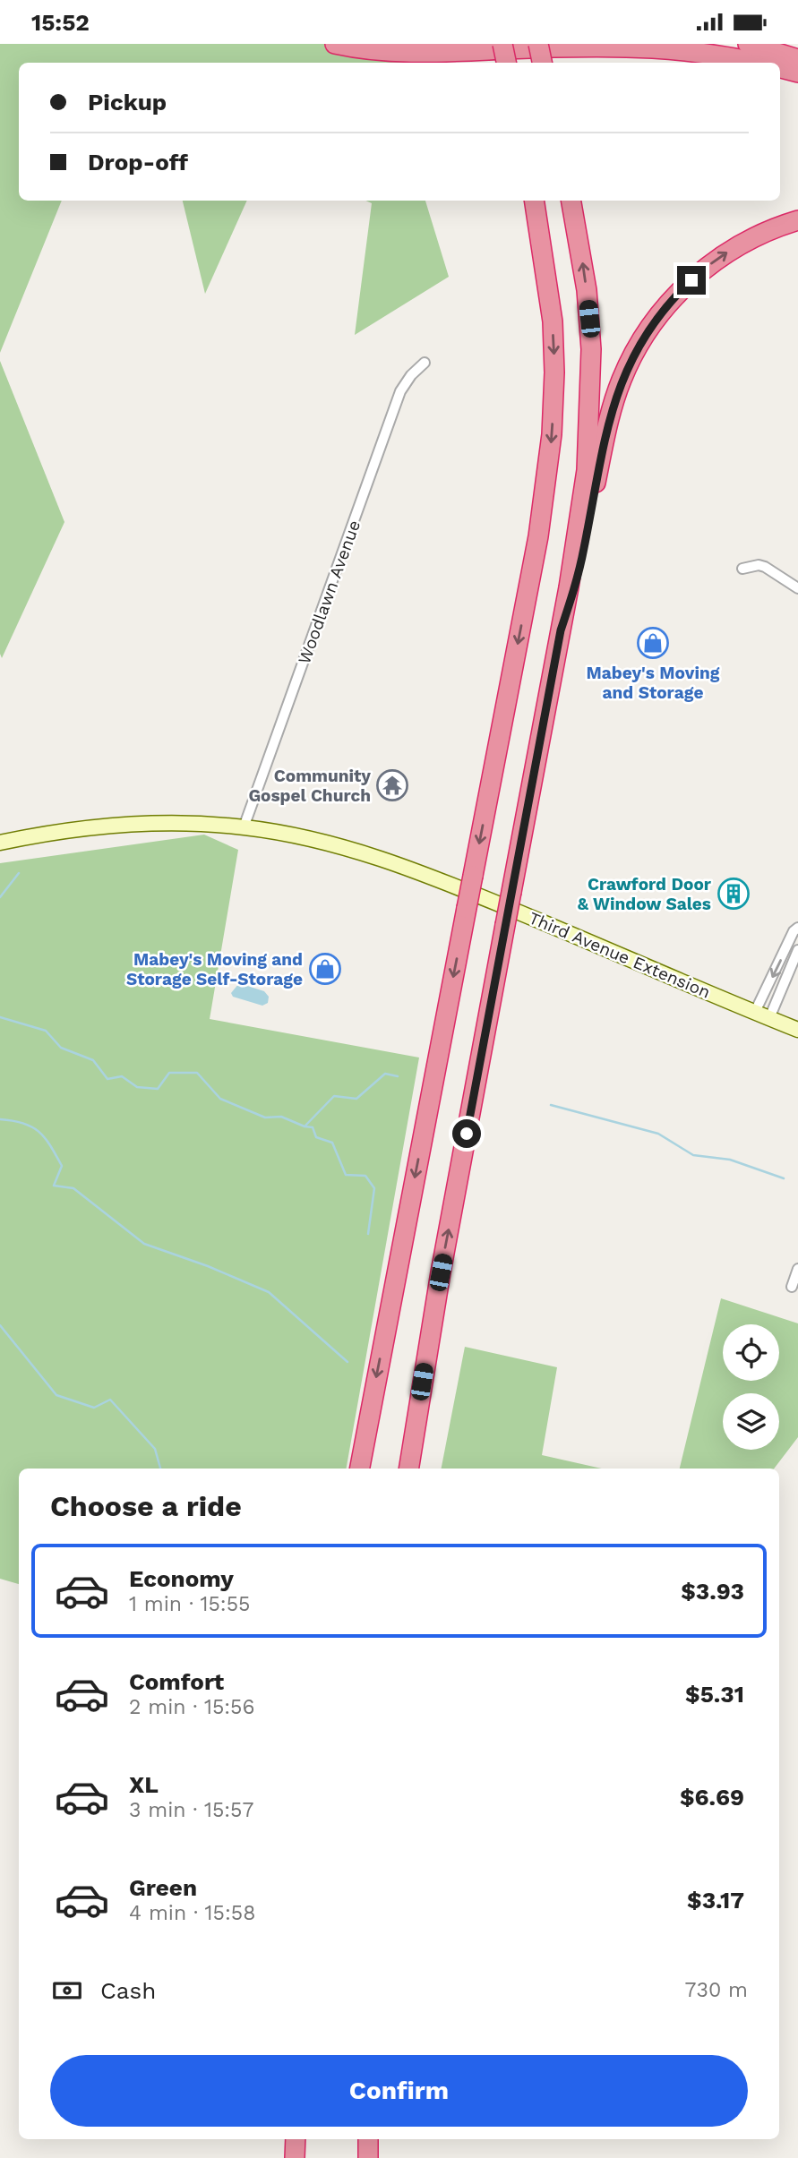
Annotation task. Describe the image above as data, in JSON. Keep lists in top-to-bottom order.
{
  "streets": {
    "street": ["Woodlawn Avenue", "Third Avenue Extension"]
  },
  "crossings": [
    ["Woodlawn Avenue", "Third Avenue Extension"]
  ],
  "places": {
    "shop": ["Mabey's Moving and Storage", "Mabey's Moving and Storage Self-Storage"],
    "temple": ["Community Gospel Church"],
    "building": ["Crawford Door & Window Sales"]
  },
  "page": {
    "status": "15:52",
    "banner": ["Pickup", "Drop-off"],
    "heading": "Choose a ride",
    "list": [
      {
        "name": "Economy",
        "note": "1 min · 15:55",
        "value": "$3.93"
      },
      {
        "name": "Comfort",
        "note": "2 min · 15:56",
        "value": "$5.31"
      },
      {
        "name": "XL",
        "note": "3 min · 15:57",
        "value": "$6.69"
      },
      {
        "name": "Green",
        "note": "4 min · 15:58",
        "value": "$3.17"
      }
    ],
    "pay": ["Cash", "730 m"],
    "buttons": "Confirm"
  }
}
